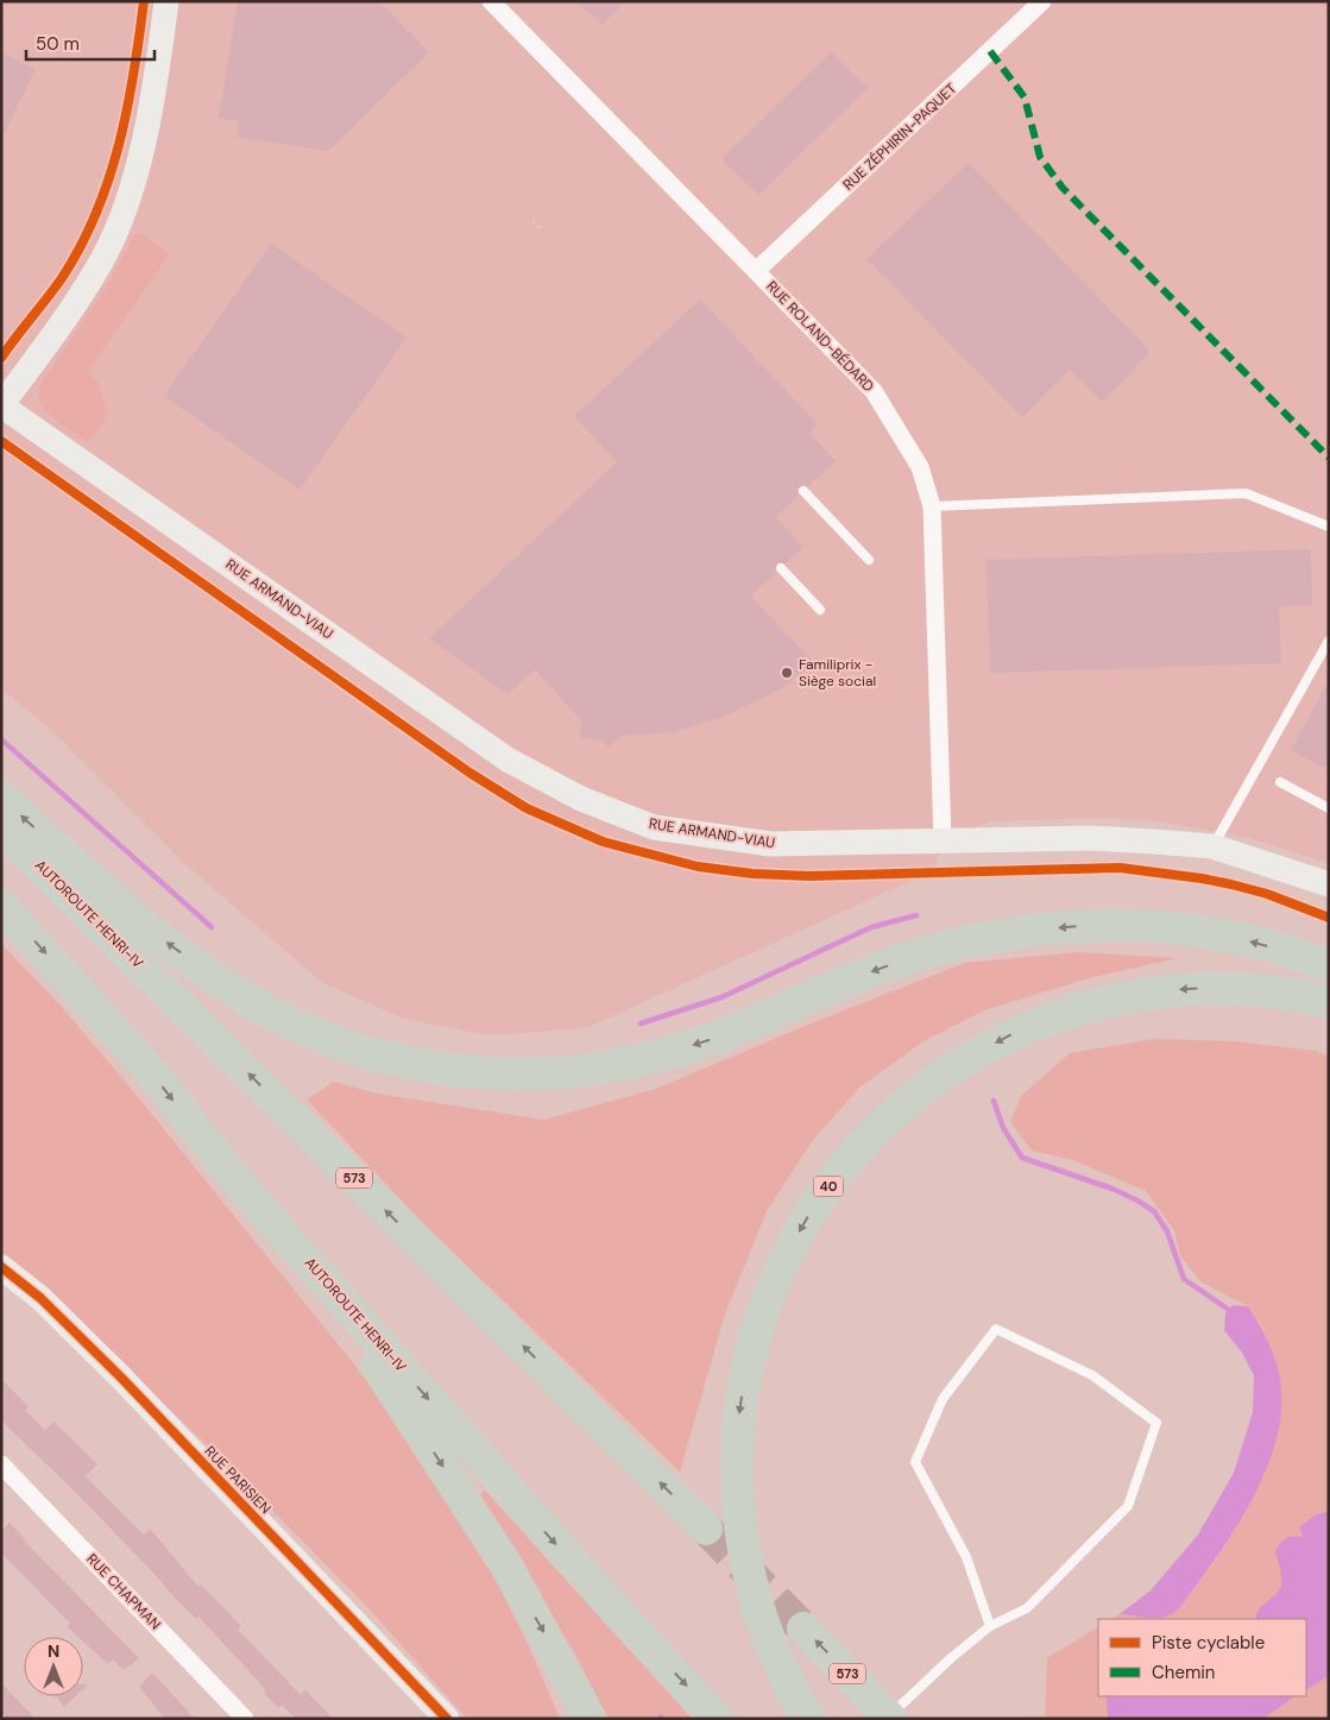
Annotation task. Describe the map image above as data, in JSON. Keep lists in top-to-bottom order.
{
  "streets": {
    "highway": ["AUTOROUTE HENRI-IV", "573", "40"],
    "street": [
      "RUE ZÉPHIRIN-PAQUET",
      "RUE ROLAND-BÉDARD",
      "RUE ARMAND-VIAU",
      "RUE PARISIEN",
      "RUE CHAPMAN"
    ]
  },
  "crossings": [
    ["RUE ZÉPHIRIN-PAQUET", "RUE ROLAND-BÉDARD"],
    ["RUE ROLAND-BÉDARD", "RUE ARMAND-VIAU"]
  ],
  "places": ["Familiprix - Siège social"],
  "legend": ["Piste cyclable", "Chemin"],
  "scale_bar": "50 m",
  "north": "top"
}
